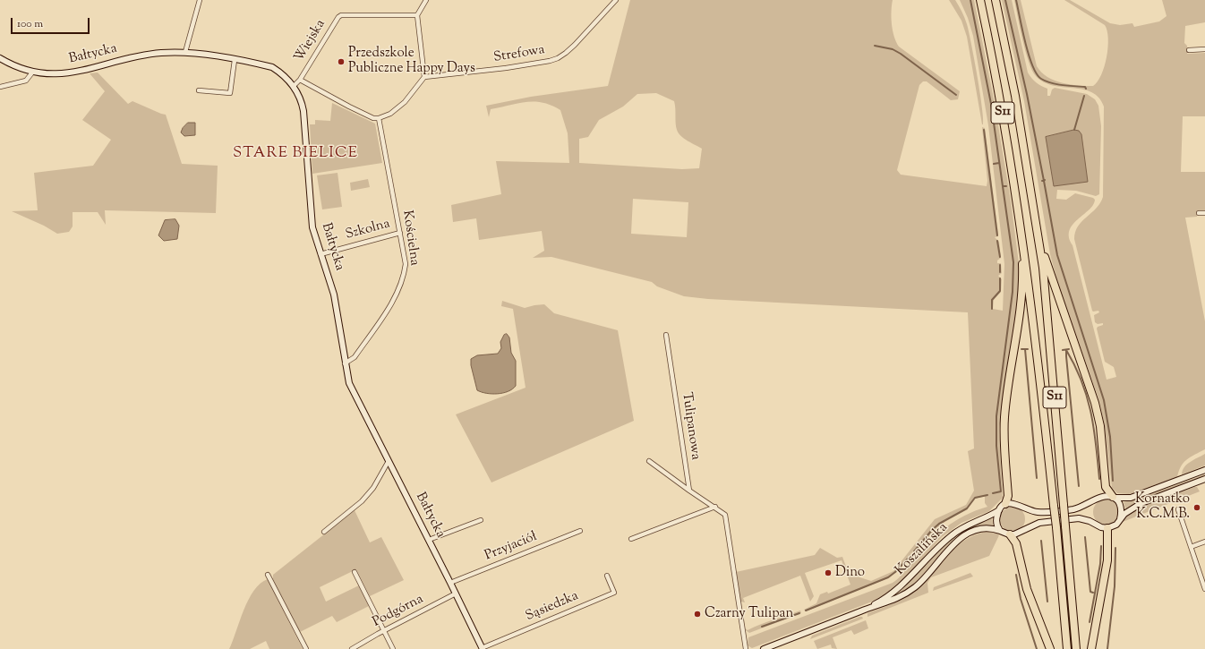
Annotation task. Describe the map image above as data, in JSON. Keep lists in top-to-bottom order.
{
  "streets": {
    "highway": ["S11"],
    "main road": ["Bałtycka", "Koszalińska"],
    "street": [
      "Wiejska",
      "Strefowa",
      "Szkolna",
      "Kościelna",
      "Tulipanowa",
      "Przyjaciół",
      "Sąsiedzka",
      "Podgórna"
    ]
  },
  "crossings": [
    ["Wiejska", "Bałtycka"],
    ["Wiejska", "Strefowa"],
    ["Wiejska", "Kościelna"],
    ["Bałtycka", "Szkolna"],
    ["Bałtycka", "Kościelna"],
    ["Bałtycka", "Przyjaciół"],
    ["Bałtycka", "Sąsiedzka"],
    ["Bałtycka", "Podgórna"],
    ["Strefowa", "Kościelna"],
    ["Szkolna", "Kościelna"]
  ],
  "districts": ["STARE BIELICE"],
  "places": [
    "Przedszkole Publiczne Happy Days",
    "Kornatko K.C.M.B.",
    "Dino",
    "Czarny Tulipan"
  ],
  "scale_bar": "100 m"
}
